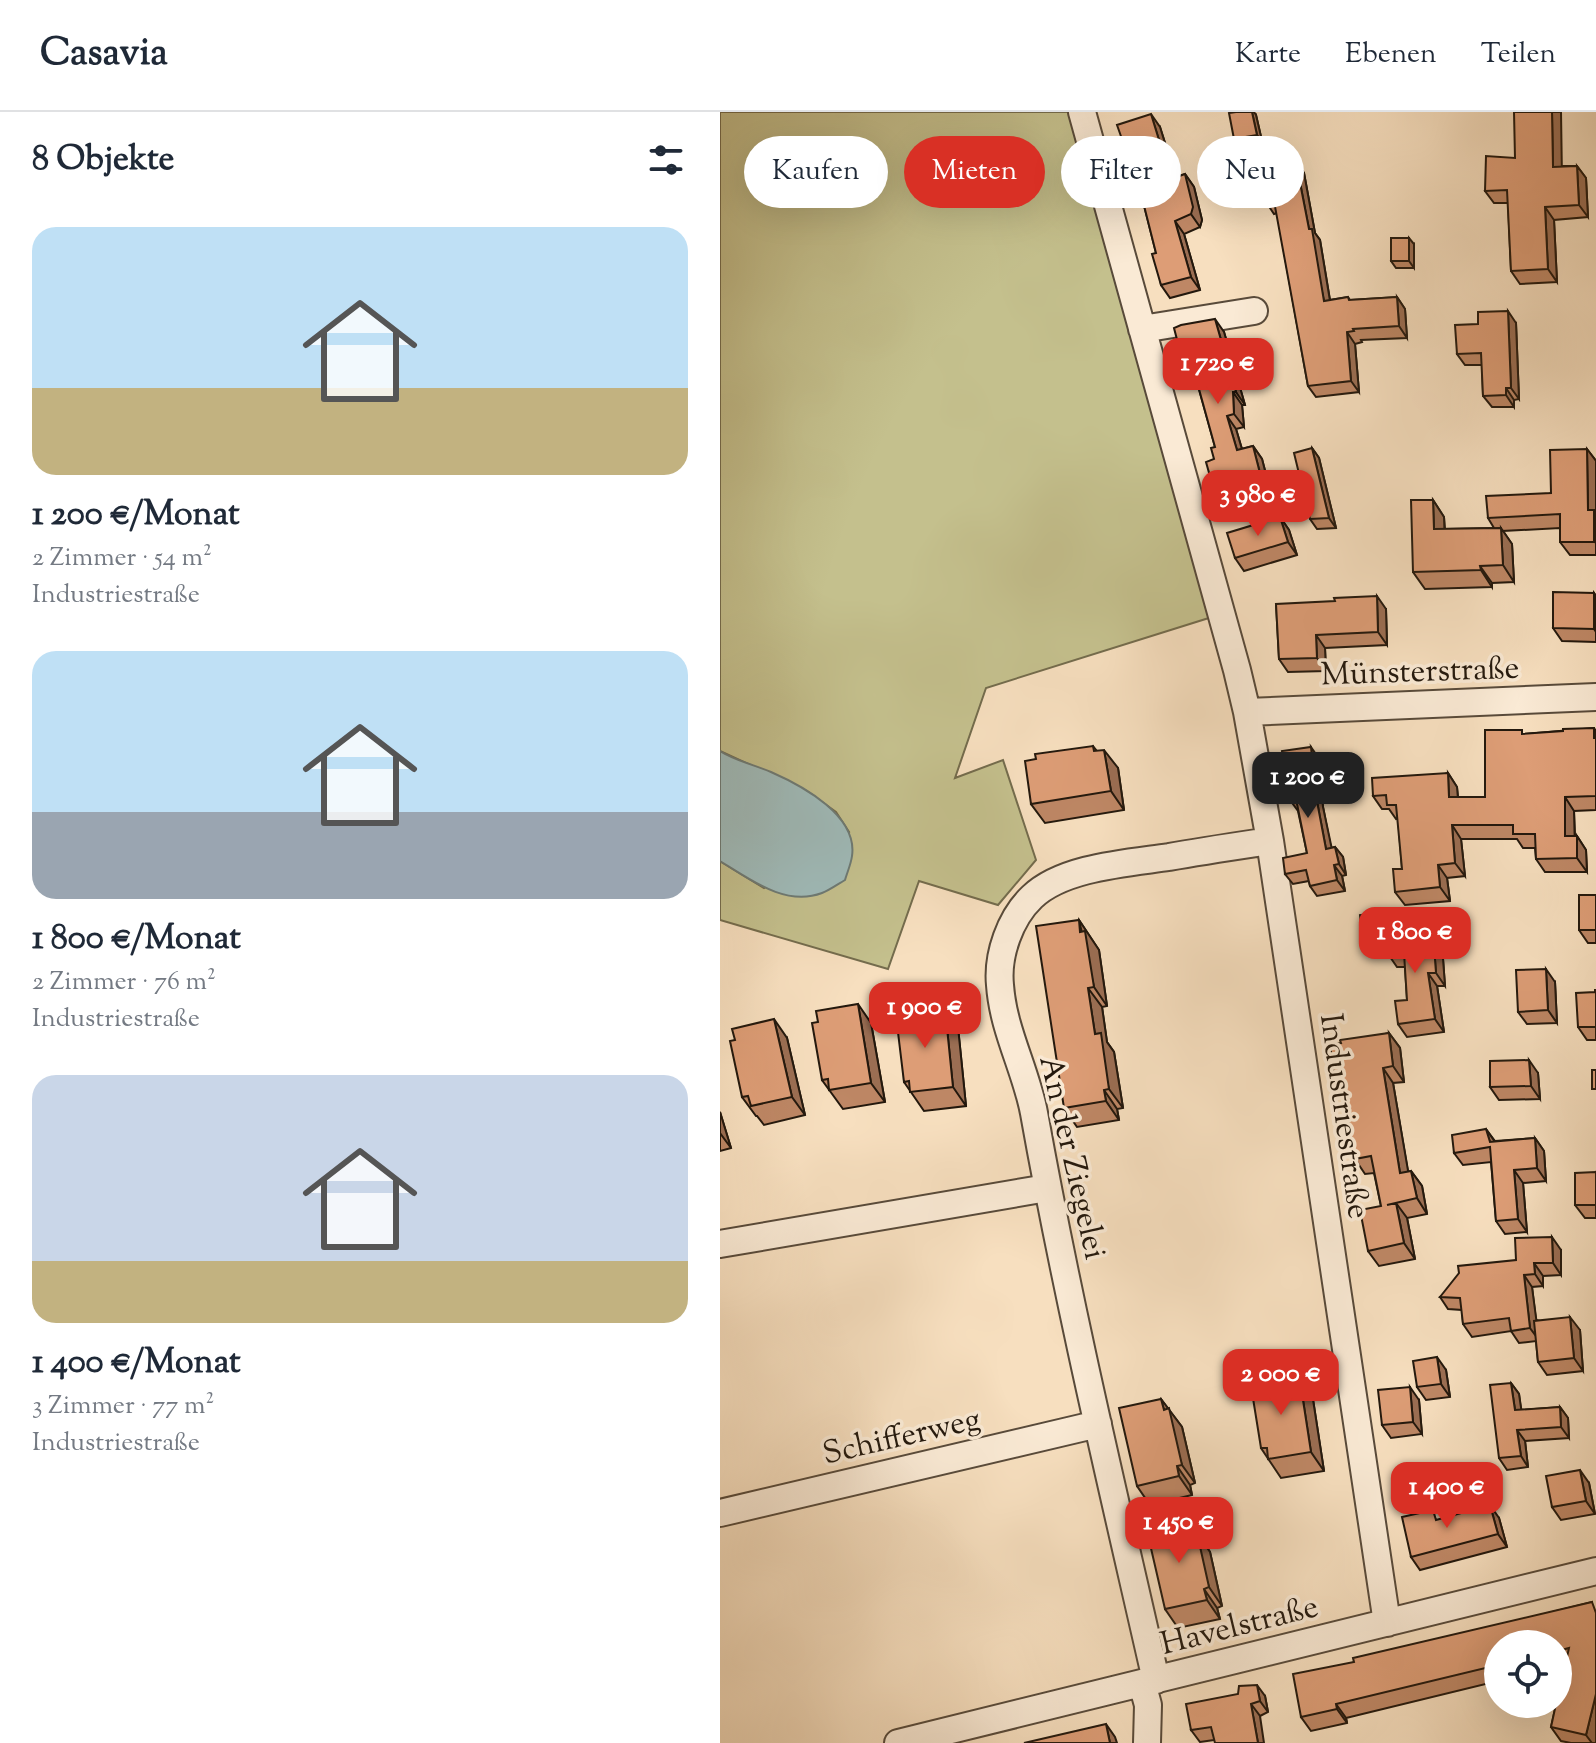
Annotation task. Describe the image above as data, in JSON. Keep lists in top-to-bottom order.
{
  "streets": {
    "street": [
      "Münsterstraße",
      "Industriestraße",
      "An der Ziegelei",
      "Schifferweg",
      "Havelstraße"
    ]
  },
  "crossings": [
    ["Münsterstraße", "Industriestraße"],
    ["Industriestraße", "An der Ziegelei"],
    ["Industriestraße", "Havelstraße"],
    ["An der Ziegelei", "Schifferweg"],
    ["An der Ziegelei", "Havelstraße"]
  ],
  "page": {
    "header": "Casavia",
    "nav": ["Karte", "Ebenen", "Teilen"],
    "heading": "8 Objekte",
    "chip": [
      "Kaufen",
      "Mieten",
      "Filter",
      "Neu"
    ],
    "list": [
      {
        "name": "1 200 €/Monat",
        "note": "2 Zimmer · 54 m² · Industriestraße"
      },
      {
        "name": "1 800 €/Monat",
        "note": "2 Zimmer · 76 m² · Industriestraße"
      },
      {
        "name": "1 400 €/Monat",
        "note": "3 Zimmer · 77 m² · Industriestraße"
      }
    ],
    "price": [
      "1 720 €",
      "3 980 €",
      "1 200 €",
      "1 800 €",
      "1 900 €",
      "2 000 €",
      "1 400 €",
      "1 450 €"
    ]
  }
}
